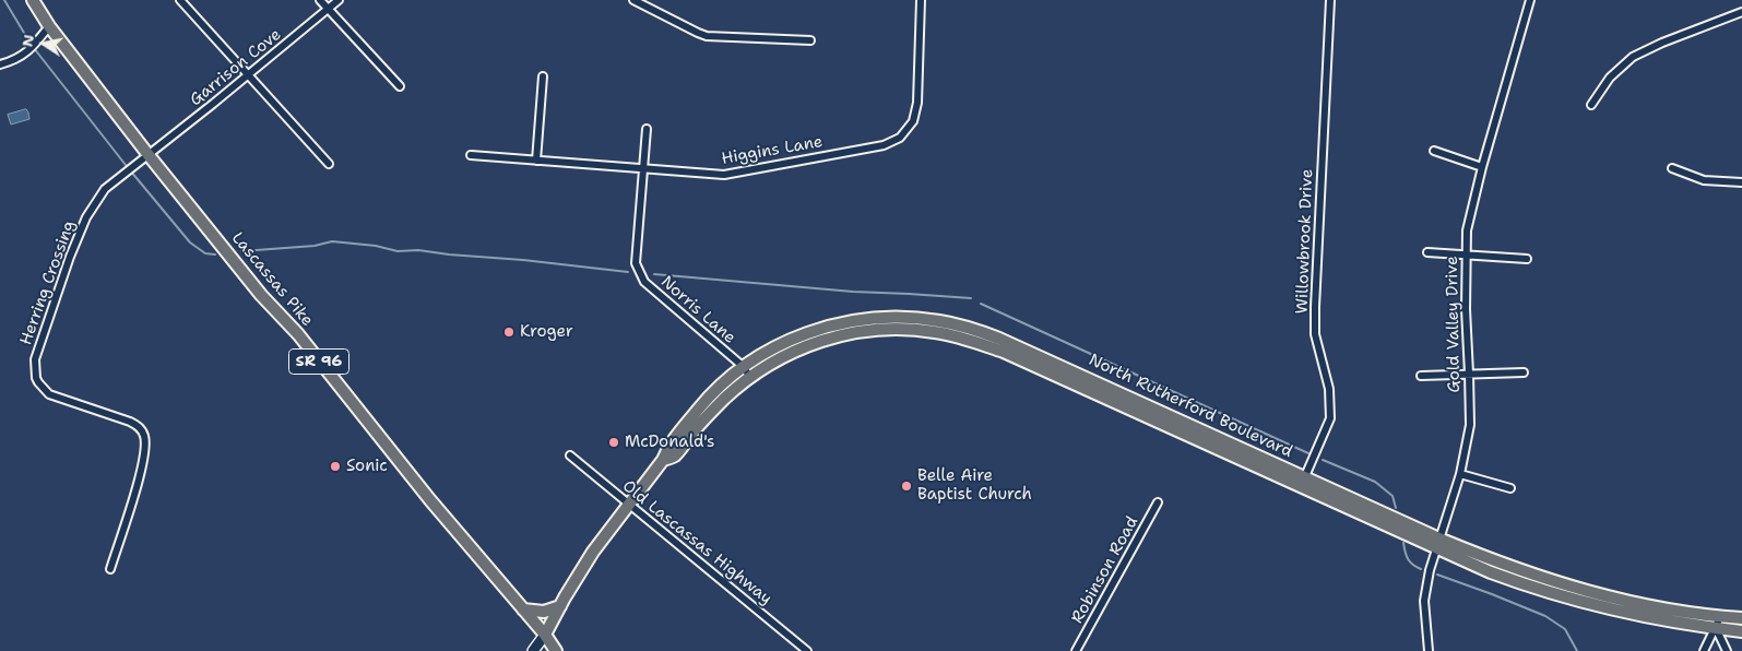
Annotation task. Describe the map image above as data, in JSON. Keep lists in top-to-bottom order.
{
  "streets": {
    "main road": ["Lascassas Pike", "SR 96", "North Rutherford Boulevard"],
    "street": [
      "Garrison Cove",
      "Higgins Lane",
      "Willowbrook Drive",
      "Herring Crossing",
      "Norris Lane",
      "Gold Valley Drive",
      "Old Lascassas Highway",
      "Robinson Road"
    ]
  },
  "crossings": [
    ["Garrison Cove", "Lascassas Pike"],
    ["Garrison Cove", "Herring Crossing"],
    ["Higgins Lane", "Norris Lane"],
    ["Willowbrook Drive", "North Rutherford Boulevard"],
    ["Lascassas Pike", "Herring Crossing"],
    ["Lascassas Pike", "North Rutherford Boulevard"],
    ["Norris Lane", "North Rutherford Boulevard"],
    ["Gold Valley Drive", "North Rutherford Boulevard"],
    ["North Rutherford Boulevard", "Old Lascassas Highway"]
  ],
  "places": [
    "Kroger",
    "McDonald's",
    "Sonic",
    "Belle Aire Baptist Church"
  ],
  "north": "left"
}
